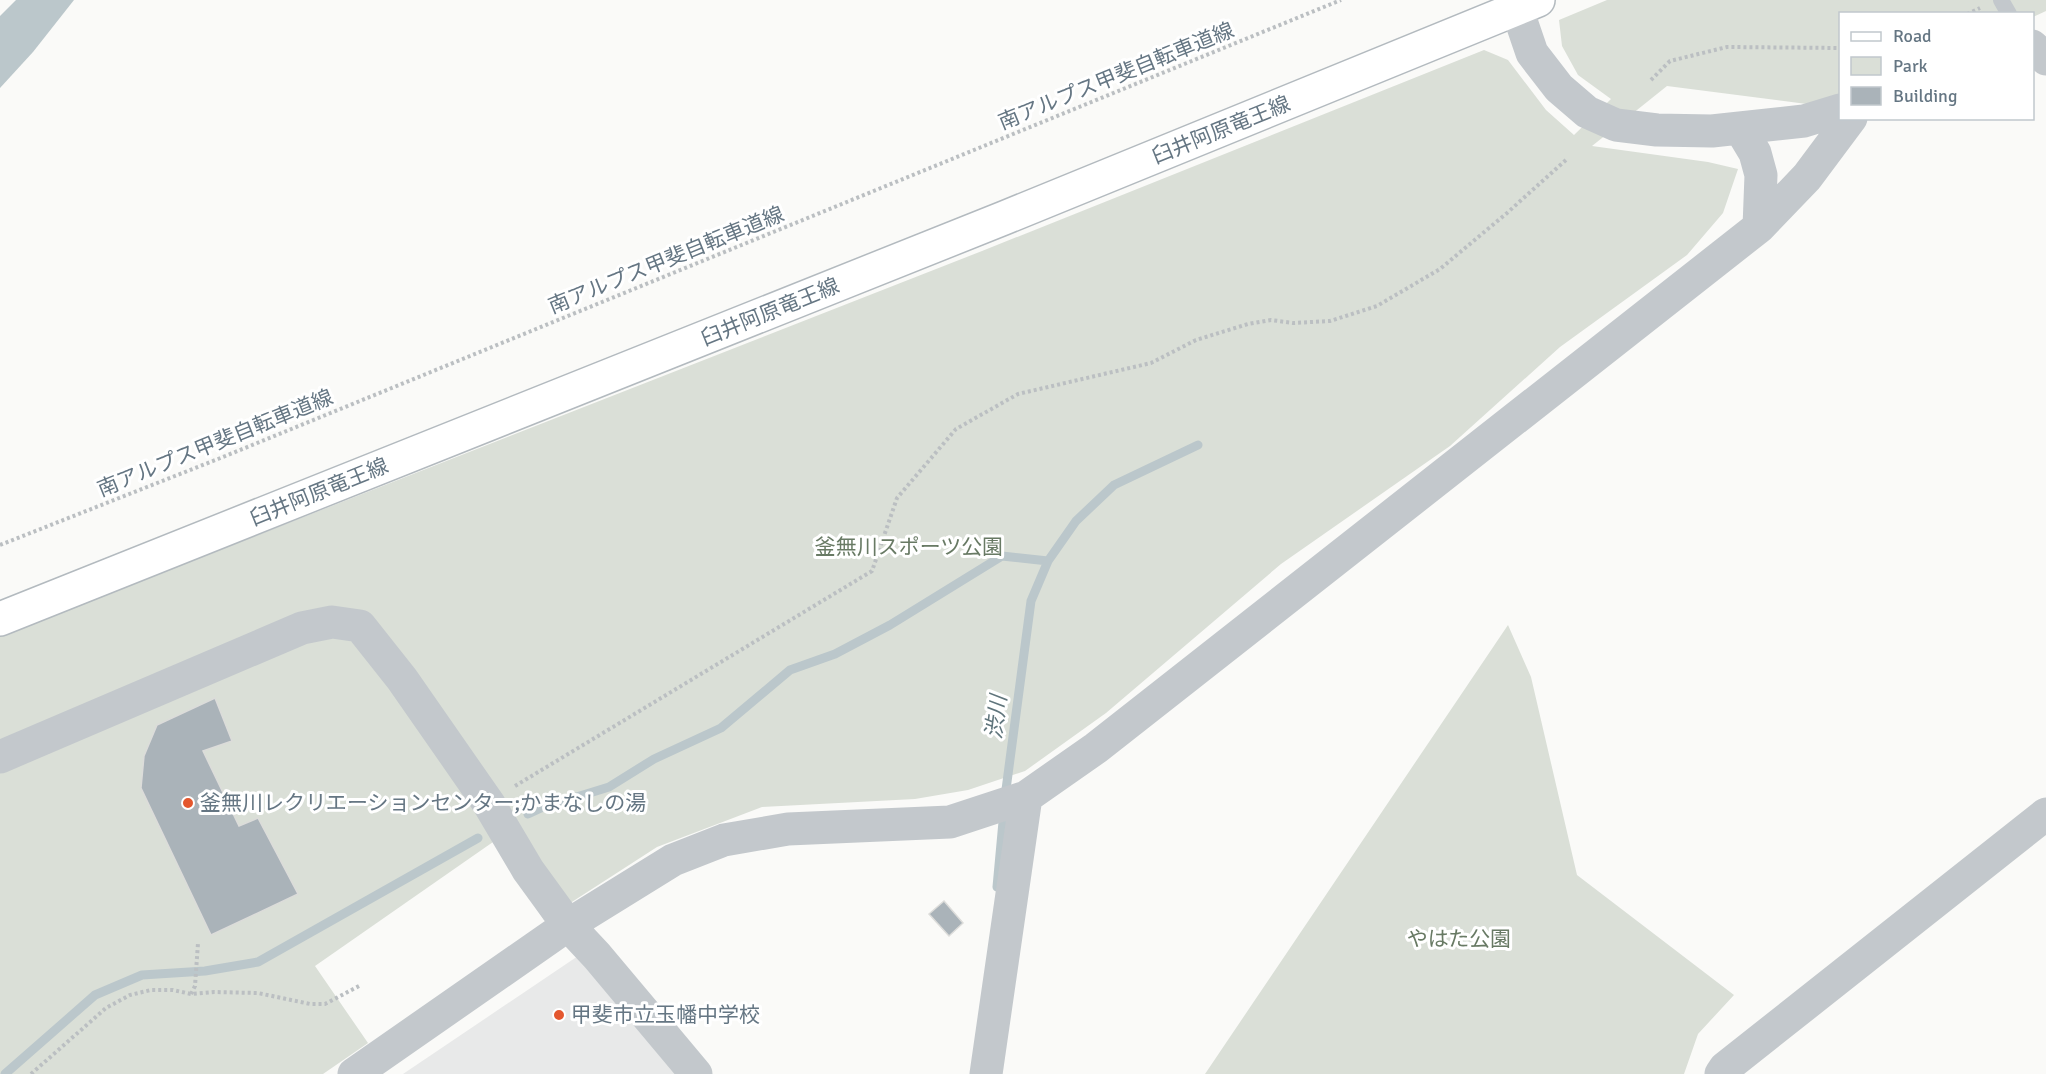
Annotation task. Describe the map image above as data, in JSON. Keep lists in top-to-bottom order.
{
  "streets": {
    "main road": ["臼井阿原竜王線"],
    "path": ["南アルプス甲斐自転車道線"]
  },
  "water": ["渋川"],
  "parks": ["釜無川スポーツ公園", "やはた公園"],
  "places": ["釜無川レクリエーションセンター;かまなしの湯", "甲斐市立玉幡中学校"],
  "legend": ["Road", "Park", "Building"]
}
